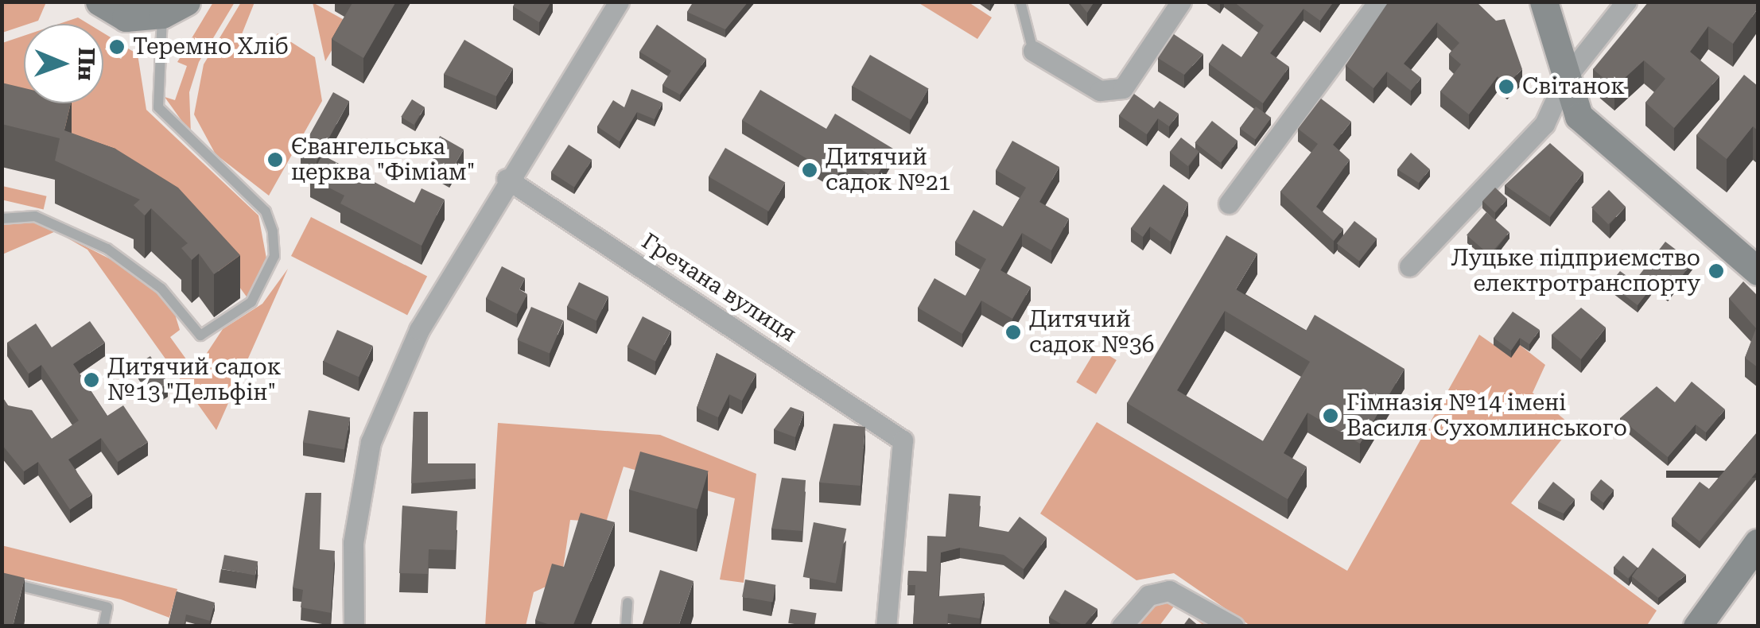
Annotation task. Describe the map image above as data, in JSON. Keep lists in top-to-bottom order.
{
  "streets": {
    "street": ["Гречана вулиця"]
  },
  "places": [
    "Теремно Хліб",
    "Світанок",
    "Євангельська церква \"Фіміам\"",
    "Дитячий садок №21",
    "Луцьке підприємство електротранспорту",
    "Дитячий садок №36",
    "Дитячий садок №13 \"Дельфін\"",
    "Гімназія №14 імені Василя Сухомлинського"
  ],
  "north": "right"
}
